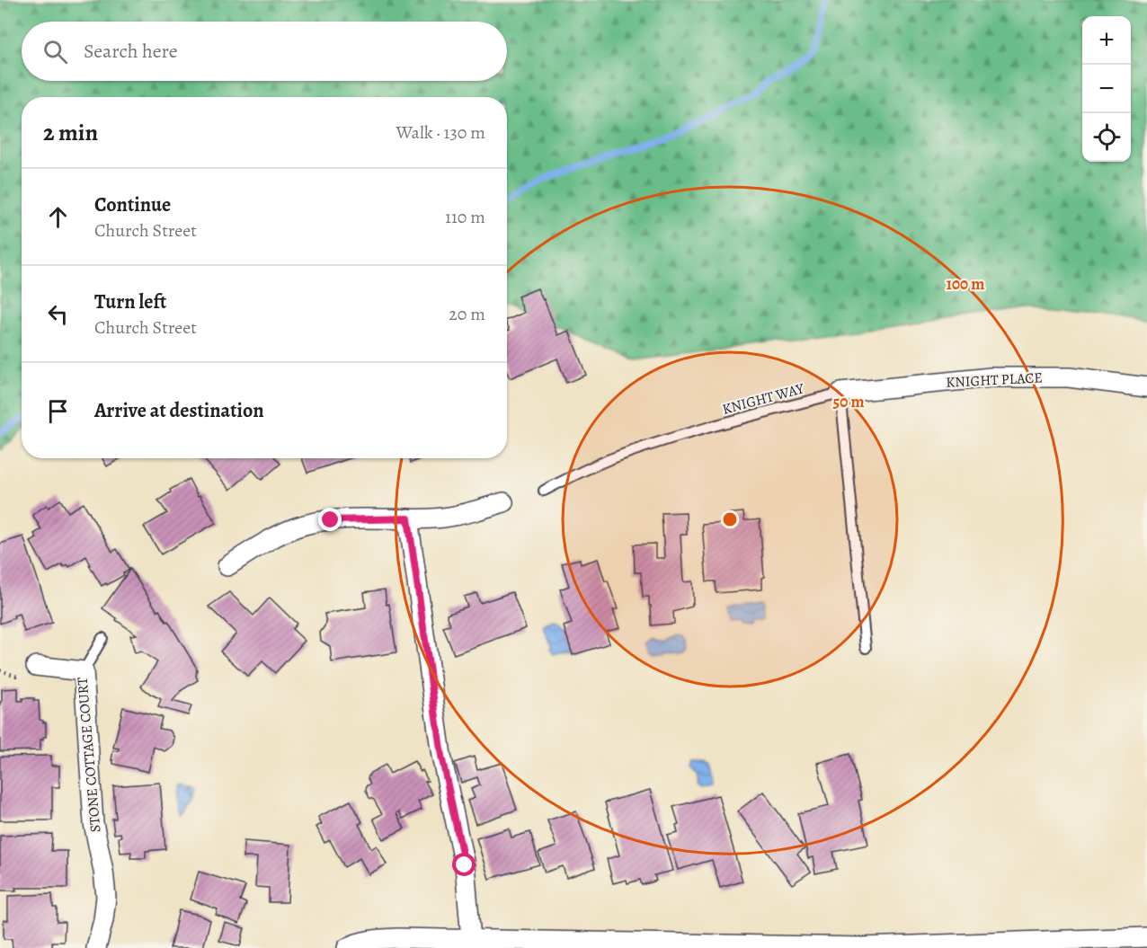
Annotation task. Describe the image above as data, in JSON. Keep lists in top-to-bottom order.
{
  "streets": {
    "street": ["KNIGHT PLACE", "STONE COTTAGE COURT"],
    "lane": ["KNIGHT WAY"]
  },
  "crossings": [
    ["KNIGHT PLACE", "KNIGHT WAY"]
  ],
  "page": {
    "map_buttons": ["+", "−"],
    "search": "Search here",
    "heading": ["2 min", "Walk · 130 m"],
    "list": [
      ["Continue", "Church Street", "110 m"],
      ["Turn left", "Church Street", "20 m"],
      "Arrive at destination"
    ]
  },
  "rings": ["100 m", "50 m"]
}
